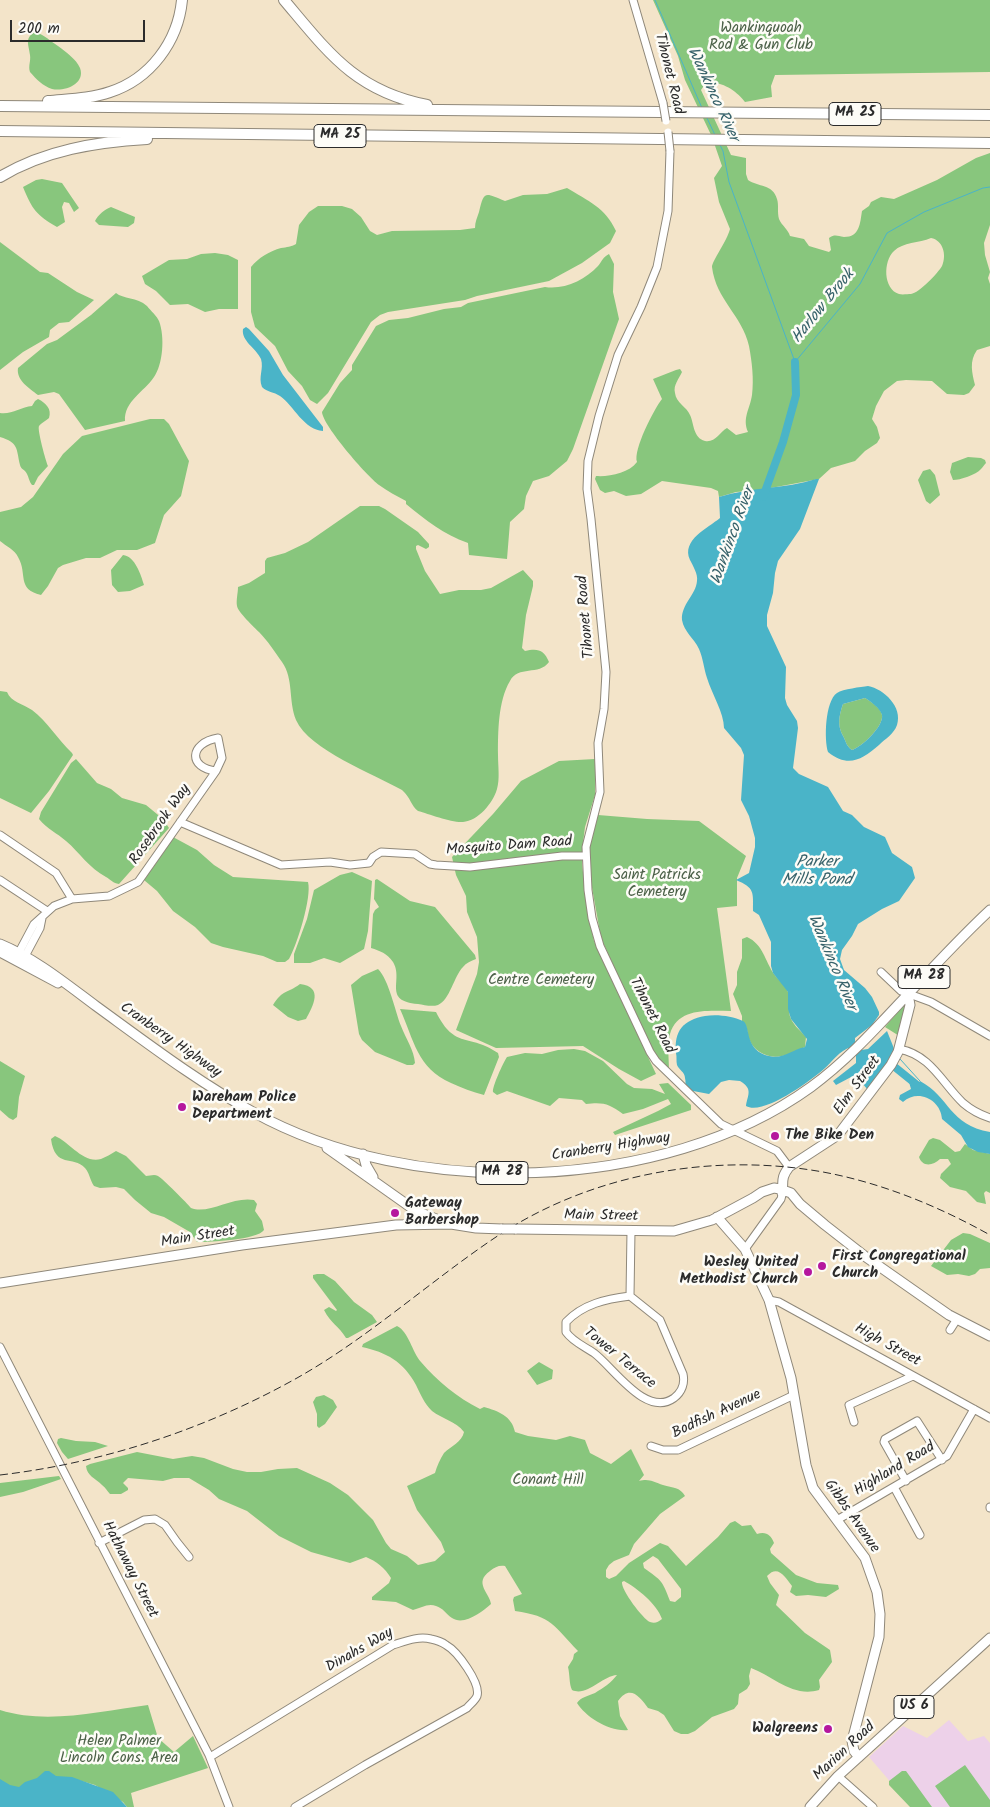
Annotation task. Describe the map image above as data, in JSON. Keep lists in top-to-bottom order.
{
  "streets": {
    "highway": ["MA 25"],
    "main road": [
      "MA 28",
      "Cranberry Highway",
      "Elm Street",
      "Main Street",
      "Gibbs Avenue",
      "US 6",
      "Marion Road"
    ],
    "street": [
      "Tihonet Road",
      "Rosebrook Way",
      "Mosquito Dam Road",
      "High Street",
      "Tower Terrace",
      "Bodfish Avenue",
      "Highland Road",
      "Hathaway Street",
      "Dinahs Way"
    ]
  },
  "crossings": [
    ["Tihonet Road", "Mosquito Dam Road"],
    ["Tihonet Road", "Cranberry Highway"],
    ["Tihonet Road", "Elm Street"],
    ["Rosebrook Way", "Mosquito Dam Road"],
    ["Rosebrook Way", "Cranberry Highway"],
    ["Cranberry Highway", "Elm Street"],
    ["Main Street", "Gibbs Avenue"],
    ["High Street", "Highland Road"],
    ["High Street", "Gibbs Avenue"],
    ["Bodfish Avenue", "Gibbs Avenue"],
    ["Highland Road", "Gibbs Avenue"],
    ["Gibbs Avenue", "Marion Road"],
    ["Hathaway Street", "Dinahs Way"]
  ],
  "water": ["Wankinco River", "Harlow Brook", "Parker Mills Pond"],
  "parks": [
    "Wankinquoah Rod & Gun Club",
    "Saint Patricks Cemetery",
    "Centre Cemetery",
    "Conant Hill",
    "Helen Palmer Lincoln Cons. Area"
  ],
  "places": [
    "Wareham Police Department",
    "The Bike Den",
    "Gateway Barbershop",
    "First Congregational Church",
    "Wesley United Methodist Church",
    "Walgreens"
  ],
  "scale_bar": "200 m"
}
